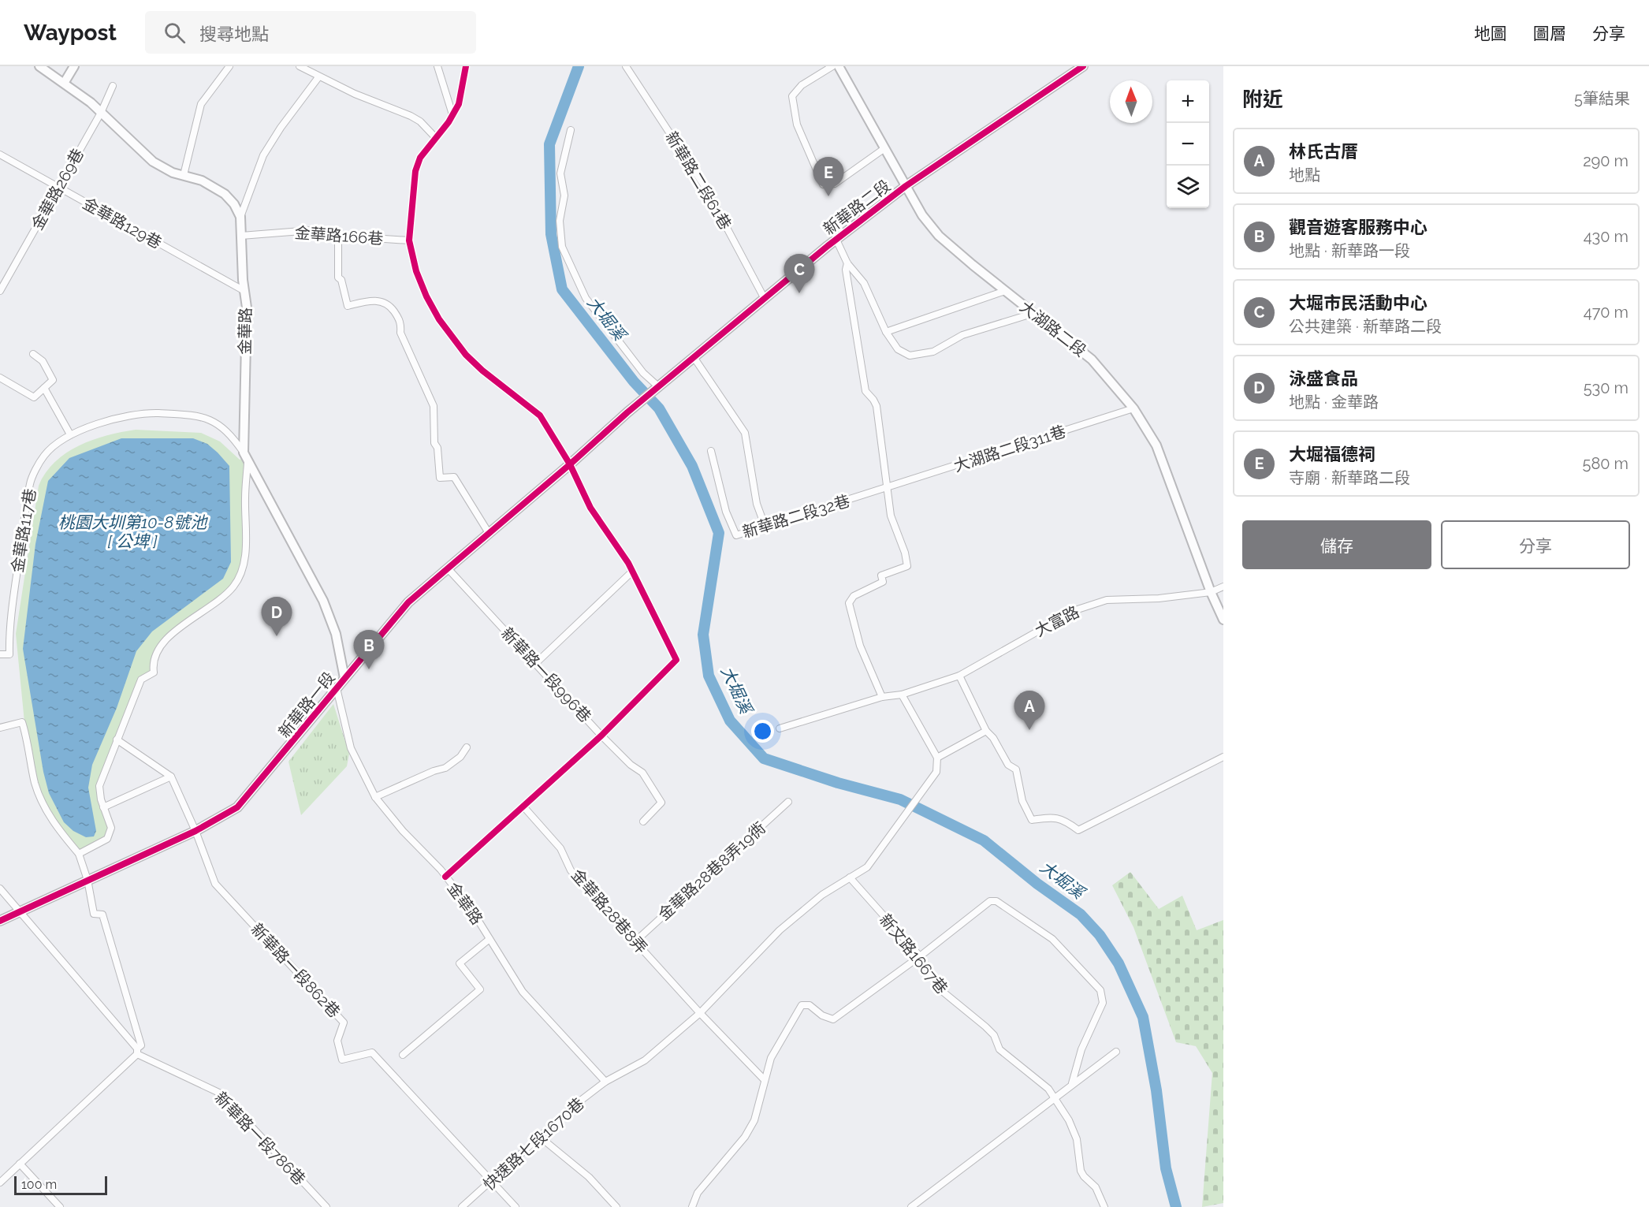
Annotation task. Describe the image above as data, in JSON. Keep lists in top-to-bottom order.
{
  "streets": {
    "street": [
      "新華路二段61巷",
      "金華路269巷",
      "新華路二段",
      "金華路129巷",
      "金華路166巷",
      "大湖路二段",
      "金華路",
      "大湖路二段311巷",
      "新華路二段32巷",
      "金華路117巷",
      "大富路",
      "新華路一段996巷",
      "新華路一段",
      "金華路28巷8弄19衖",
      "金華路28巷8弄",
      "新文路1667巷",
      "新華路一段862巷",
      "新華路一段786巷",
      "快速路七段1670巷"
    ]
  },
  "crossings": [
    ["新華路二段61巷", "新華路二段"],
    ["金華路269巷", "金華路129巷"],
    ["金華路269巷", "金華路"],
    ["新華路二段", "大湖路二段"],
    ["新華路二段", "新華路一段"],
    ["金華路129巷", "金華路"],
    ["金華路166巷", "金華路"],
    ["大湖路二段", "大湖路二段311巷"],
    ["大湖路二段", "大富路"],
    ["金華路", "金華路117巷"],
    ["金華路", "新華路一段"],
    ["金華路", "快速路七段1670巷"],
    ["大湖路二段311巷", "新華路二段32巷"],
    ["新華路一段996巷", "新華路一段"],
    ["新華路一段", "新華路一段862巷"],
    ["新華路一段", "新華路一段786巷"],
    ["金華路28巷8弄19衖", "金華路28巷8弄"],
    ["金華路28巷8弄", "快速路七段1670巷"],
    ["新文路1667巷", "快速路七段1670巷"],
    ["新華路一段862巷", "快速路七段1670巷"]
  ],
  "water": ["大堀溪", "桃園大圳第10-8號池 [ 公埤 ]"],
  "scale_bar": "100 m",
  "north": "top",
  "page": {
    "header": "Waypost",
    "search": "搜尋地點",
    "nav": ["地圖", "圖層", "分享"],
    "heading": ["附近", "5筆結果"],
    "map_buttons": ["+", "−"],
    "list": [
      {
        "mark": "A",
        "name": "林氏古厝",
        "note": "地點",
        "value": "290 m"
      },
      {
        "mark": "B",
        "name": "觀音遊客服務中心",
        "note": "地點 · 新華路一段",
        "value": "430 m"
      },
      {
        "mark": "C",
        "name": "大堀市民活動中心",
        "note": "公共建築 · 新華路二段",
        "value": "470 m"
      },
      {
        "mark": "D",
        "name": "泳盛食品",
        "note": "地點 · 金華路",
        "value": "530 m"
      },
      {
        "mark": "E",
        "name": "大堀福德祠",
        "note": "寺廟 · 新華路二段",
        "value": "580 m"
      }
    ],
    "pins": [
      "E",
      "C",
      "D",
      "B",
      "A"
    ],
    "buttons": ["儲存", "分享"],
    "scale": "100 m"
  }
}
